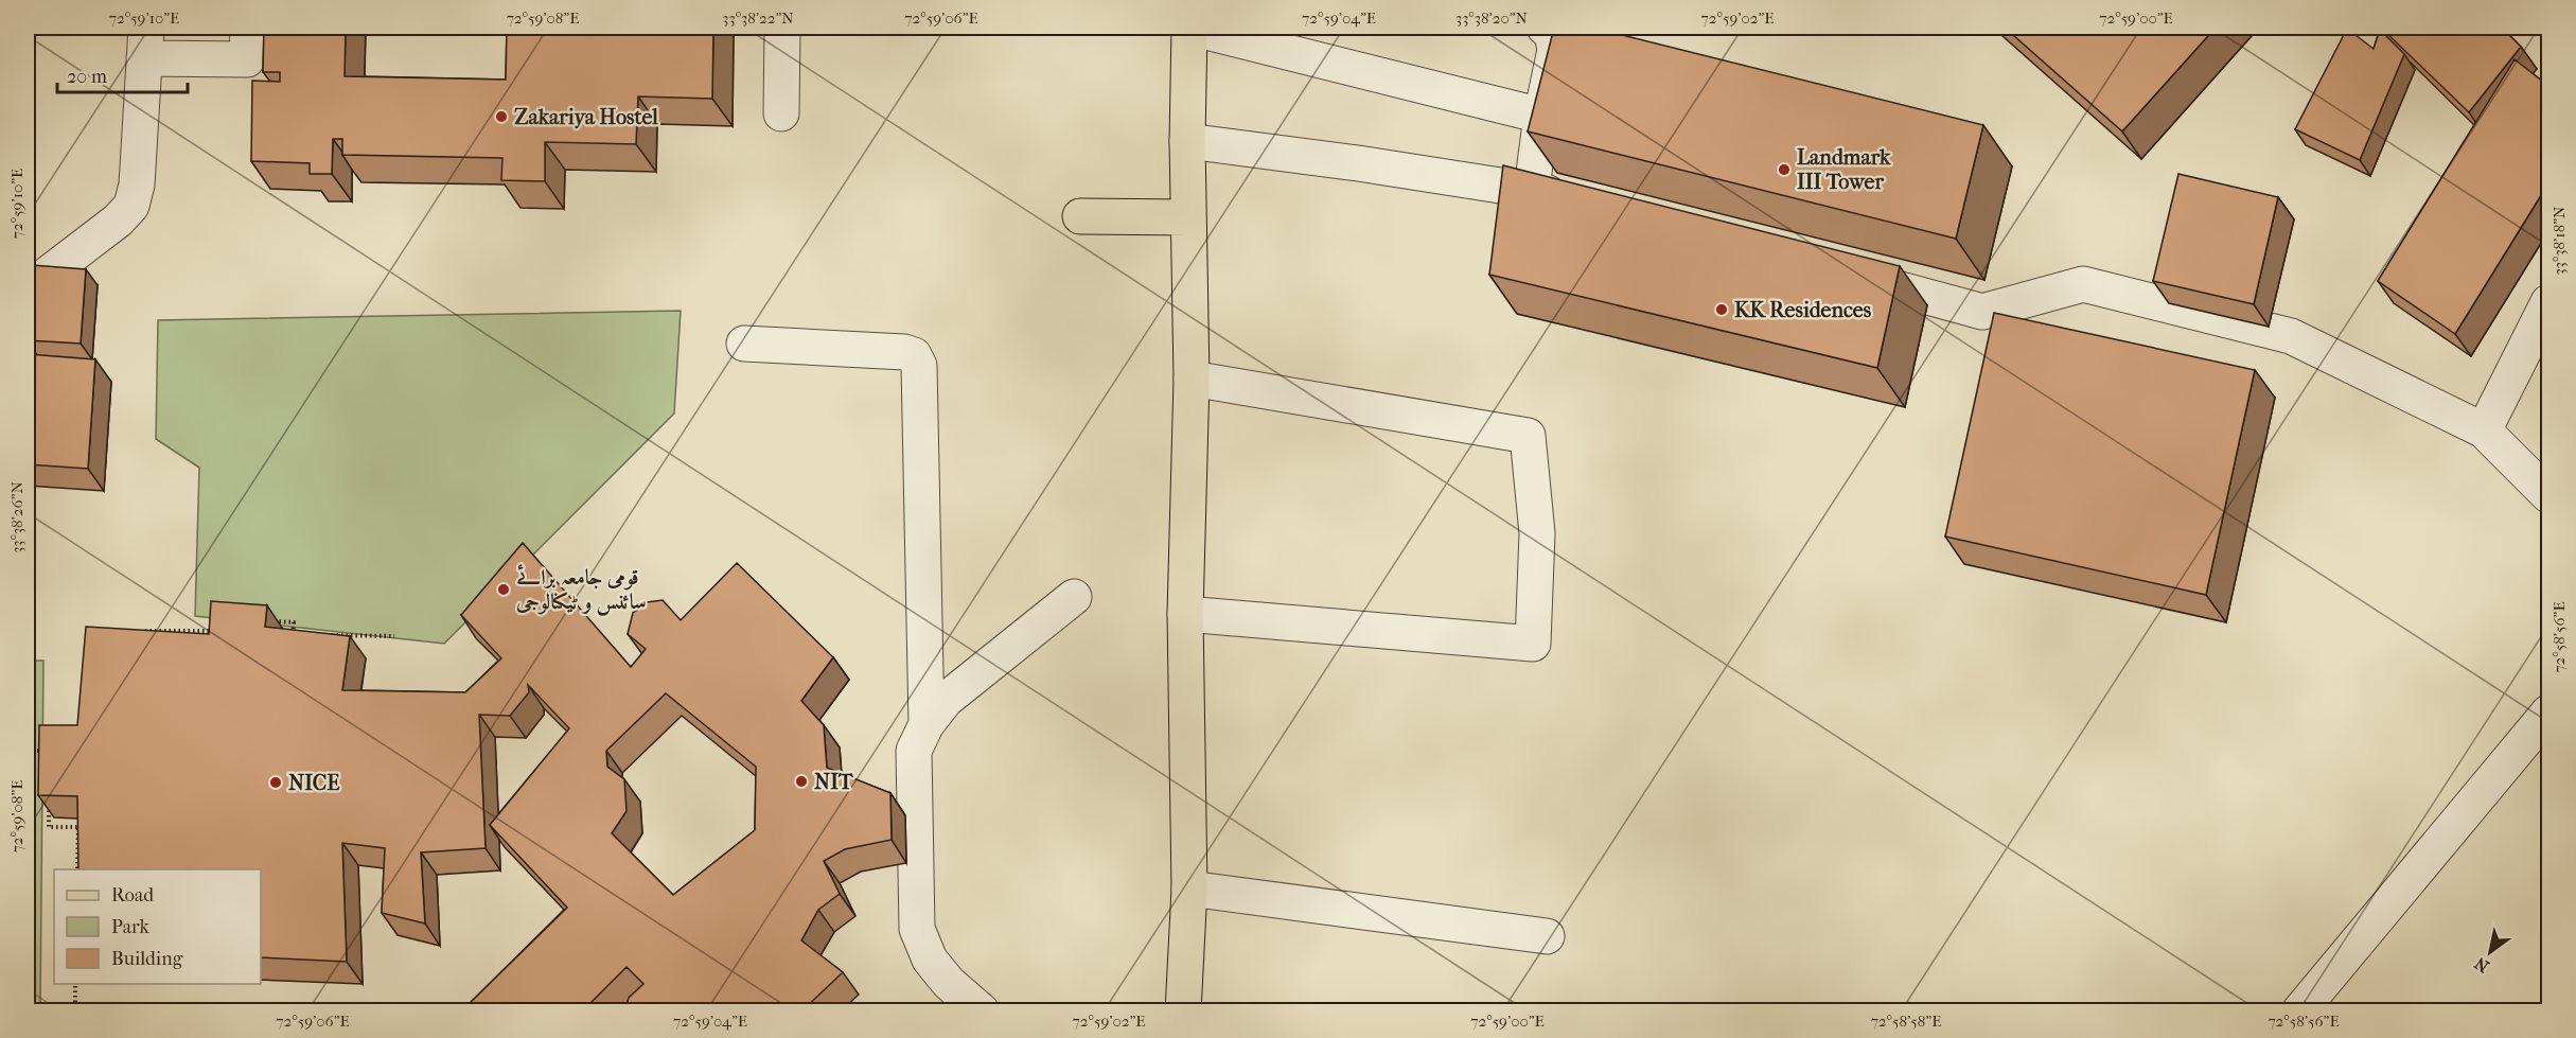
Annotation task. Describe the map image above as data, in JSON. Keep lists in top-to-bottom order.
{
  "places": [
    "Zakariya Hostel",
    "Landmark III Tower",
    "KK Residences",
    "قومی جامعہ برائے سائنس و ٹیکنالوجی",
    "NIT",
    "NICE"
  ],
  "legend": ["Road", "Park", "Building"],
  "scale_bar": "20 m",
  "north": "bottom left",
  "coordinates": [
    "72°59'10\"E",
    "72°59'08\"E",
    "33°38'22\"N",
    "72°59'06\"E",
    "72°59'04\"E",
    "33°38'20\"N",
    "72°59'02\"E",
    "72°59'00\"E",
    "33°38'18\"N",
    "33°38'26\"N",
    "72°58'56\"E",
    "72°58'58\"E"
  ]
}
